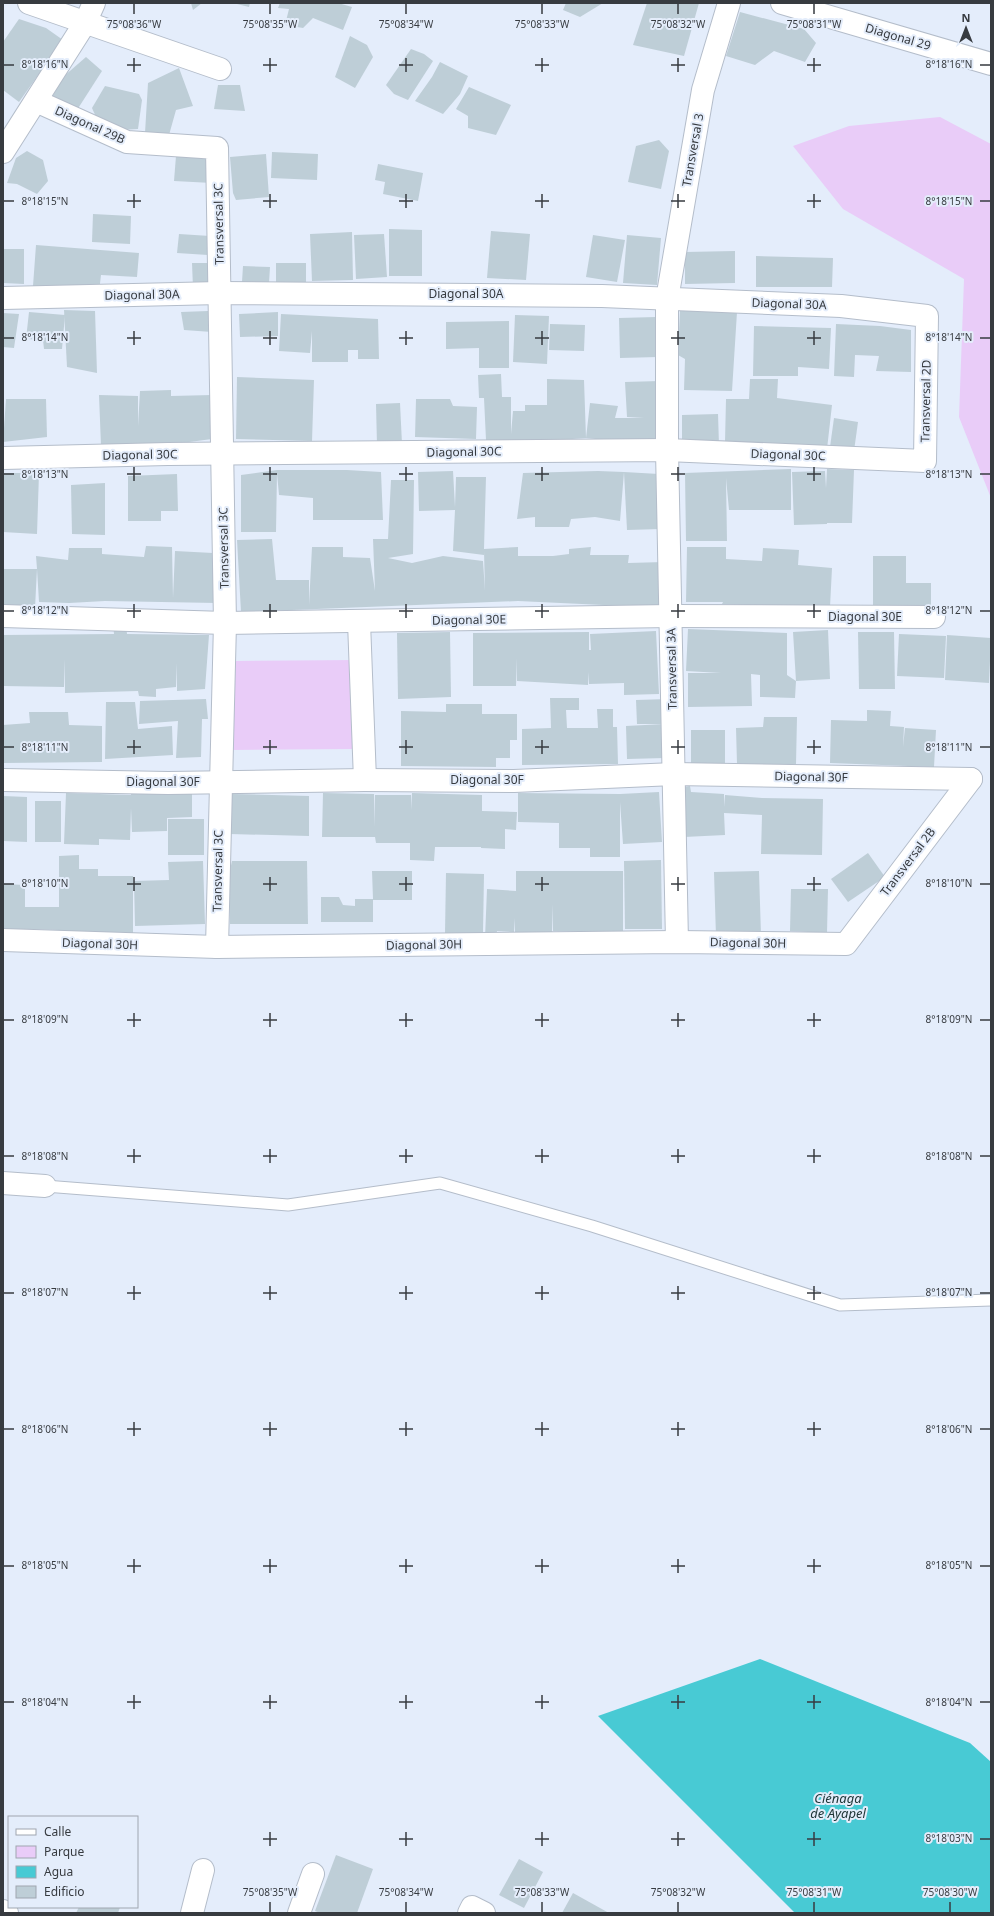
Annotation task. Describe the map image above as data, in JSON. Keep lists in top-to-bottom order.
{
  "streets": {
    "street": [
      "Diagonal 29",
      "Diagonal 29B",
      "Transversal 3",
      "Transversal 3C",
      "Diagonal 30A",
      "Transversal 2D",
      "Diagonal 30C",
      "Diagonal 30E",
      "Transversal 3A",
      "Diagonal 30F",
      "Transversal 2B",
      "Diagonal 30H"
    ]
  },
  "crossings": [
    ["Diagonal 29B", "Transversal 3C"],
    ["Transversal 3", "Diagonal 30A"],
    ["Transversal 3", "Transversal 3A"],
    ["Transversal 3C", "Diagonal 30A"],
    ["Transversal 3C", "Diagonal 30C"],
    ["Transversal 3C", "Diagonal 30E"],
    ["Transversal 3C", "Diagonal 30F"],
    ["Transversal 3C", "Diagonal 30H"],
    ["Diagonal 30A", "Transversal 2D"],
    ["Diagonal 30A", "Transversal 3A"],
    ["Transversal 2D", "Diagonal 30C"],
    ["Diagonal 30C", "Transversal 3A"],
    ["Diagonal 30E", "Transversal 3A"],
    ["Transversal 3A", "Diagonal 30F"],
    ["Transversal 3A", "Diagonal 30H"],
    ["Diagonal 30F", "Transversal 2B"],
    ["Transversal 2B", "Diagonal 30H"]
  ],
  "water": ["Ciénaga de Ayapel"],
  "legend": [
    "Calle",
    "Parque",
    "Agua",
    "Edificio"
  ],
  "north": "top",
  "coordinates": [
    "75°08'36\"W",
    "75°08'35\"W",
    "75°08'34\"W",
    "75°08'33\"W",
    "75°08'32\"W",
    "75°08'31\"W",
    "8°18'16\"N",
    "8°18'15\"N",
    "8°18'14\"N",
    "8°18'13\"N",
    "8°18'12\"N",
    "8°18'11\"N",
    "8°18'10\"N",
    "8°18'09\"N",
    "8°18'08\"N",
    "8°18'07\"N",
    "8°18'06\"N",
    "8°18'05\"N",
    "8°18'04\"N",
    "8°18'03\"N",
    "75°08'30\"W"
  ]
}
